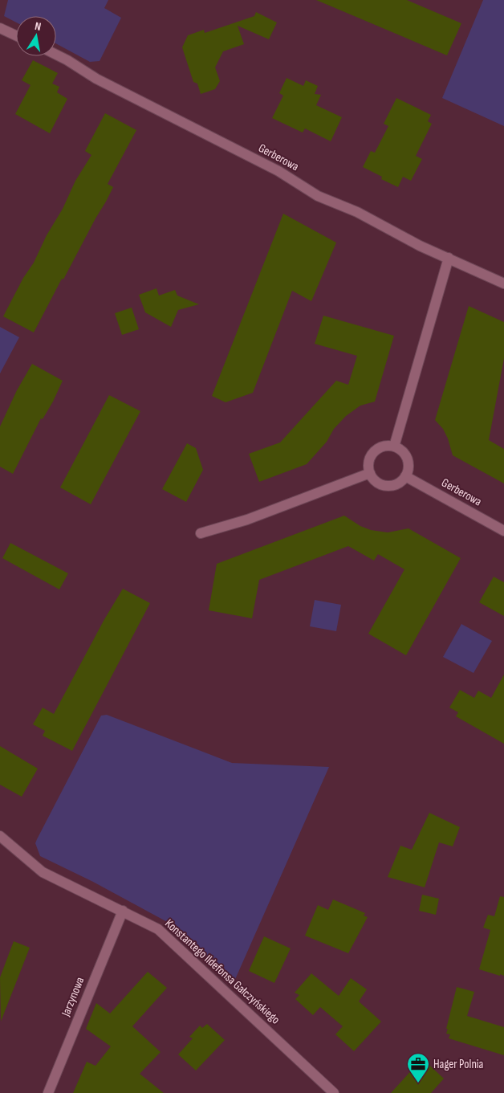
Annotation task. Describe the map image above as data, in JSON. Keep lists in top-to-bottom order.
{
  "streets": {
    "street": ["Gerberowa", "Konstantego Ildefonsa Gałczyńskiego", "Jarzynowa"]
  },
  "crossings": [
    ["Konstantego Ildefonsa Gałczyńskiego", "Jarzynowa"]
  ],
  "places": {
    "office": ["Hager Polnia"]
  },
  "north": "top"
}
